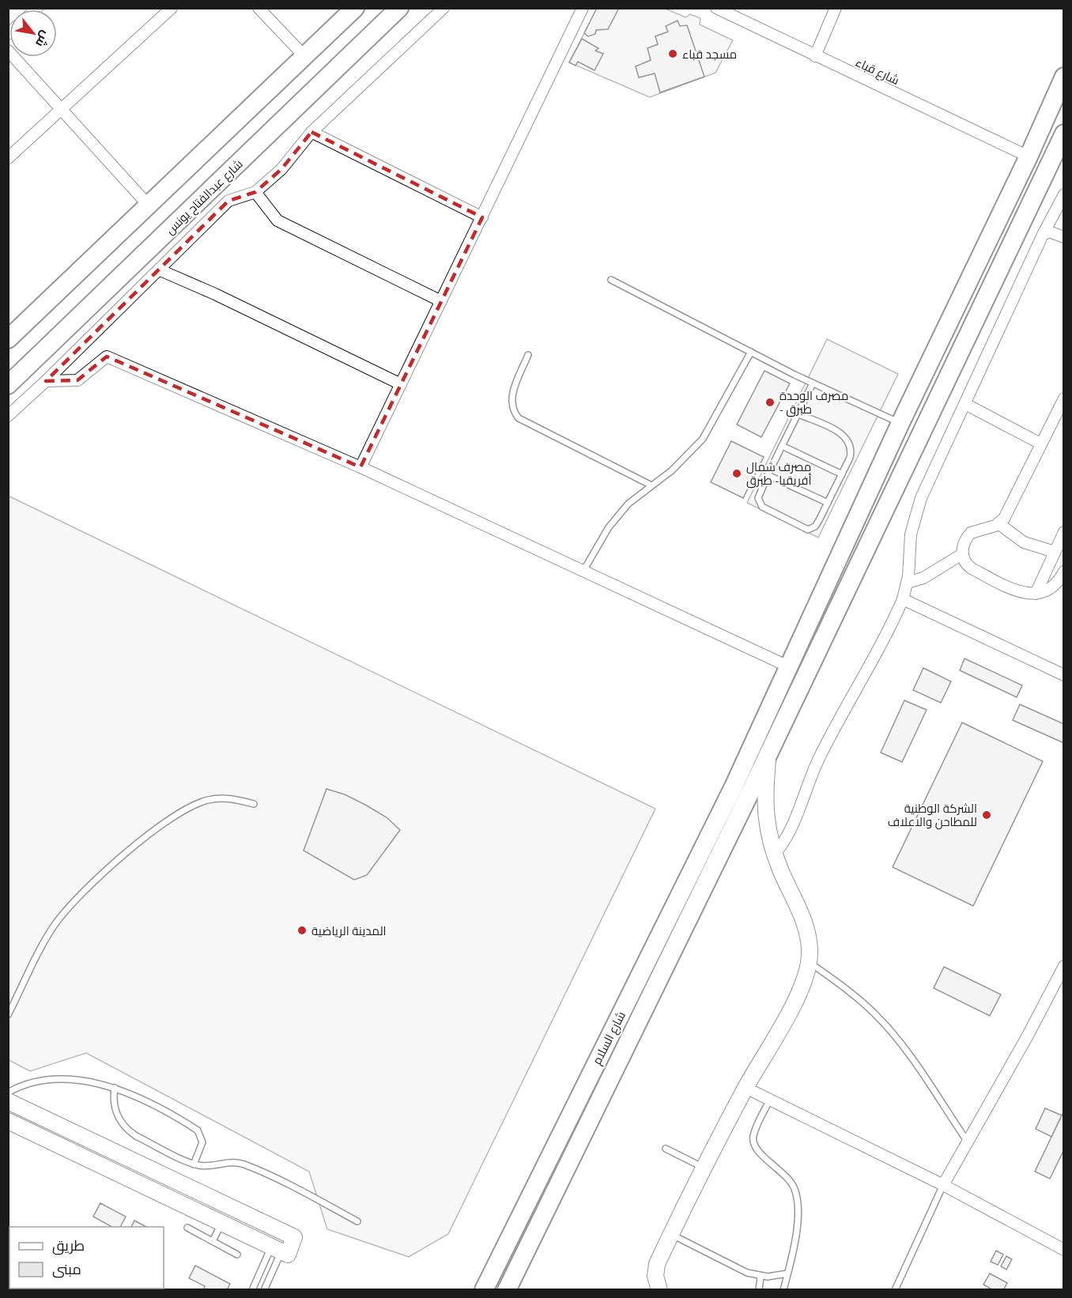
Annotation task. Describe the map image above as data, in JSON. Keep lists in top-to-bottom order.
{
  "streets": {
    "highway": ["شارع عبدالفتاح يونس", "شارع السلام"],
    "street": ["شارع قباء"]
  },
  "crossings": [
    ["شارع قباء", "شارع السلام"]
  ],
  "places": [
    "مسجد قباء",
    "مصرف الوحدة - طبرق",
    "مصرف شمال أفريقيا- طبرق",
    "الشركة الوطنية للمطاحن والاعلاف",
    "المدينة الرياضية"
  ],
  "legend": ["طريق", "مبنى"],
  "north": "bottom right"
}
